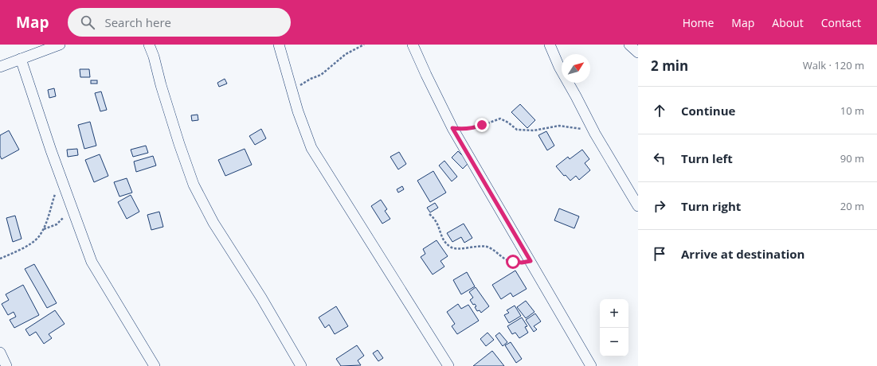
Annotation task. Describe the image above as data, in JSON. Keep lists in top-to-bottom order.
{
  "north": "top right",
  "page": {
    "header": "Map",
    "search": "Search here",
    "nav": [
      "Home",
      "Map",
      "About",
      "Contact"
    ],
    "heading": ["2 min", "Walk · 120 m"],
    "list": [
      ["Continue", "10 m"],
      ["Turn left", "90 m"],
      ["Turn right", "20 m"],
      "Arrive at destination"
    ],
    "map_buttons": ["+", "−"]
  }
}
